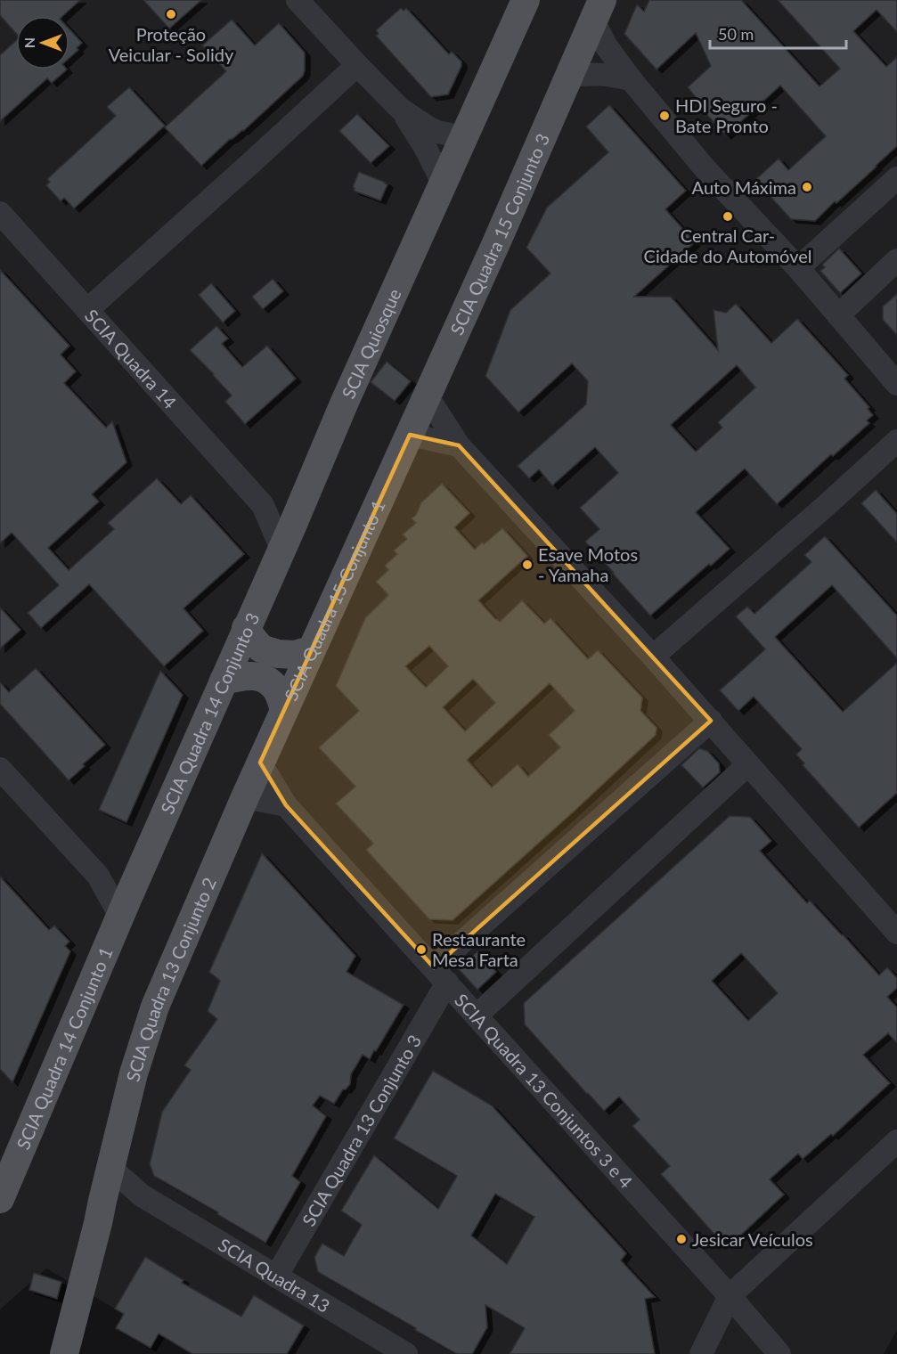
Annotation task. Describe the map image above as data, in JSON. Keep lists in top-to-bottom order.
{
  "streets": {
    "main road": [
      "SCIA Quadra 15 Conjunto 3",
      "SCIA Quiosque",
      "SCIA Quadra 15 Conjunto 1",
      "SCIA Quadra 14 Conjunto 3",
      "SCIA Quadra 13 Conjunto 2",
      "SCIA Quadra 14 Conjunto 1"
    ],
    "street": [
      "SCIA Quadra 14",
      "SCIA Quadra 13 Conjuntos 3 e 4",
      "SCIA Quadra 13 Conjunto 3",
      "SCIA Quadra 13"
    ]
  },
  "crossings": [
    ["SCIA Quadra 15 Conjunto 3", "SCIA Quadra 15 Conjunto 1"],
    ["SCIA Quiosque", "SCIA Quadra 14"],
    ["SCIA Quiosque", "SCIA Quadra 14 Conjunto 3"],
    ["SCIA Quadra 14", "SCIA Quadra 14 Conjunto 3"],
    ["SCIA Quadra 15 Conjunto 1", "SCIA Quadra 13 Conjunto 2"],
    ["SCIA Quadra 15 Conjunto 1", "SCIA Quadra 13 Conjuntos 3 e 4"],
    ["SCIA Quadra 14 Conjunto 3", "SCIA Quadra 14 Conjunto 1"],
    ["SCIA Quadra 13 Conjunto 2", "SCIA Quadra 13 Conjuntos 3 e 4"],
    ["SCIA Quadra 13 Conjunto 2", "SCIA Quadra 13"],
    ["SCIA Quadra 13 Conjuntos 3 e 4", "SCIA Quadra 13 Conjunto 3"],
    ["SCIA Quadra 13 Conjunto 3", "SCIA Quadra 13"]
  ],
  "places": [
    "Proteção Veicular - Solidy",
    "HDI Seguro - Bate Pronto",
    "Auto Máxima",
    "Central Car- Cidade do Automóvel",
    "Esave Motos - Yamaha",
    "Restaurante Mesa Farta",
    "Jesicar Veículos"
  ],
  "scale_bar": "50 m",
  "north": "left"
}
